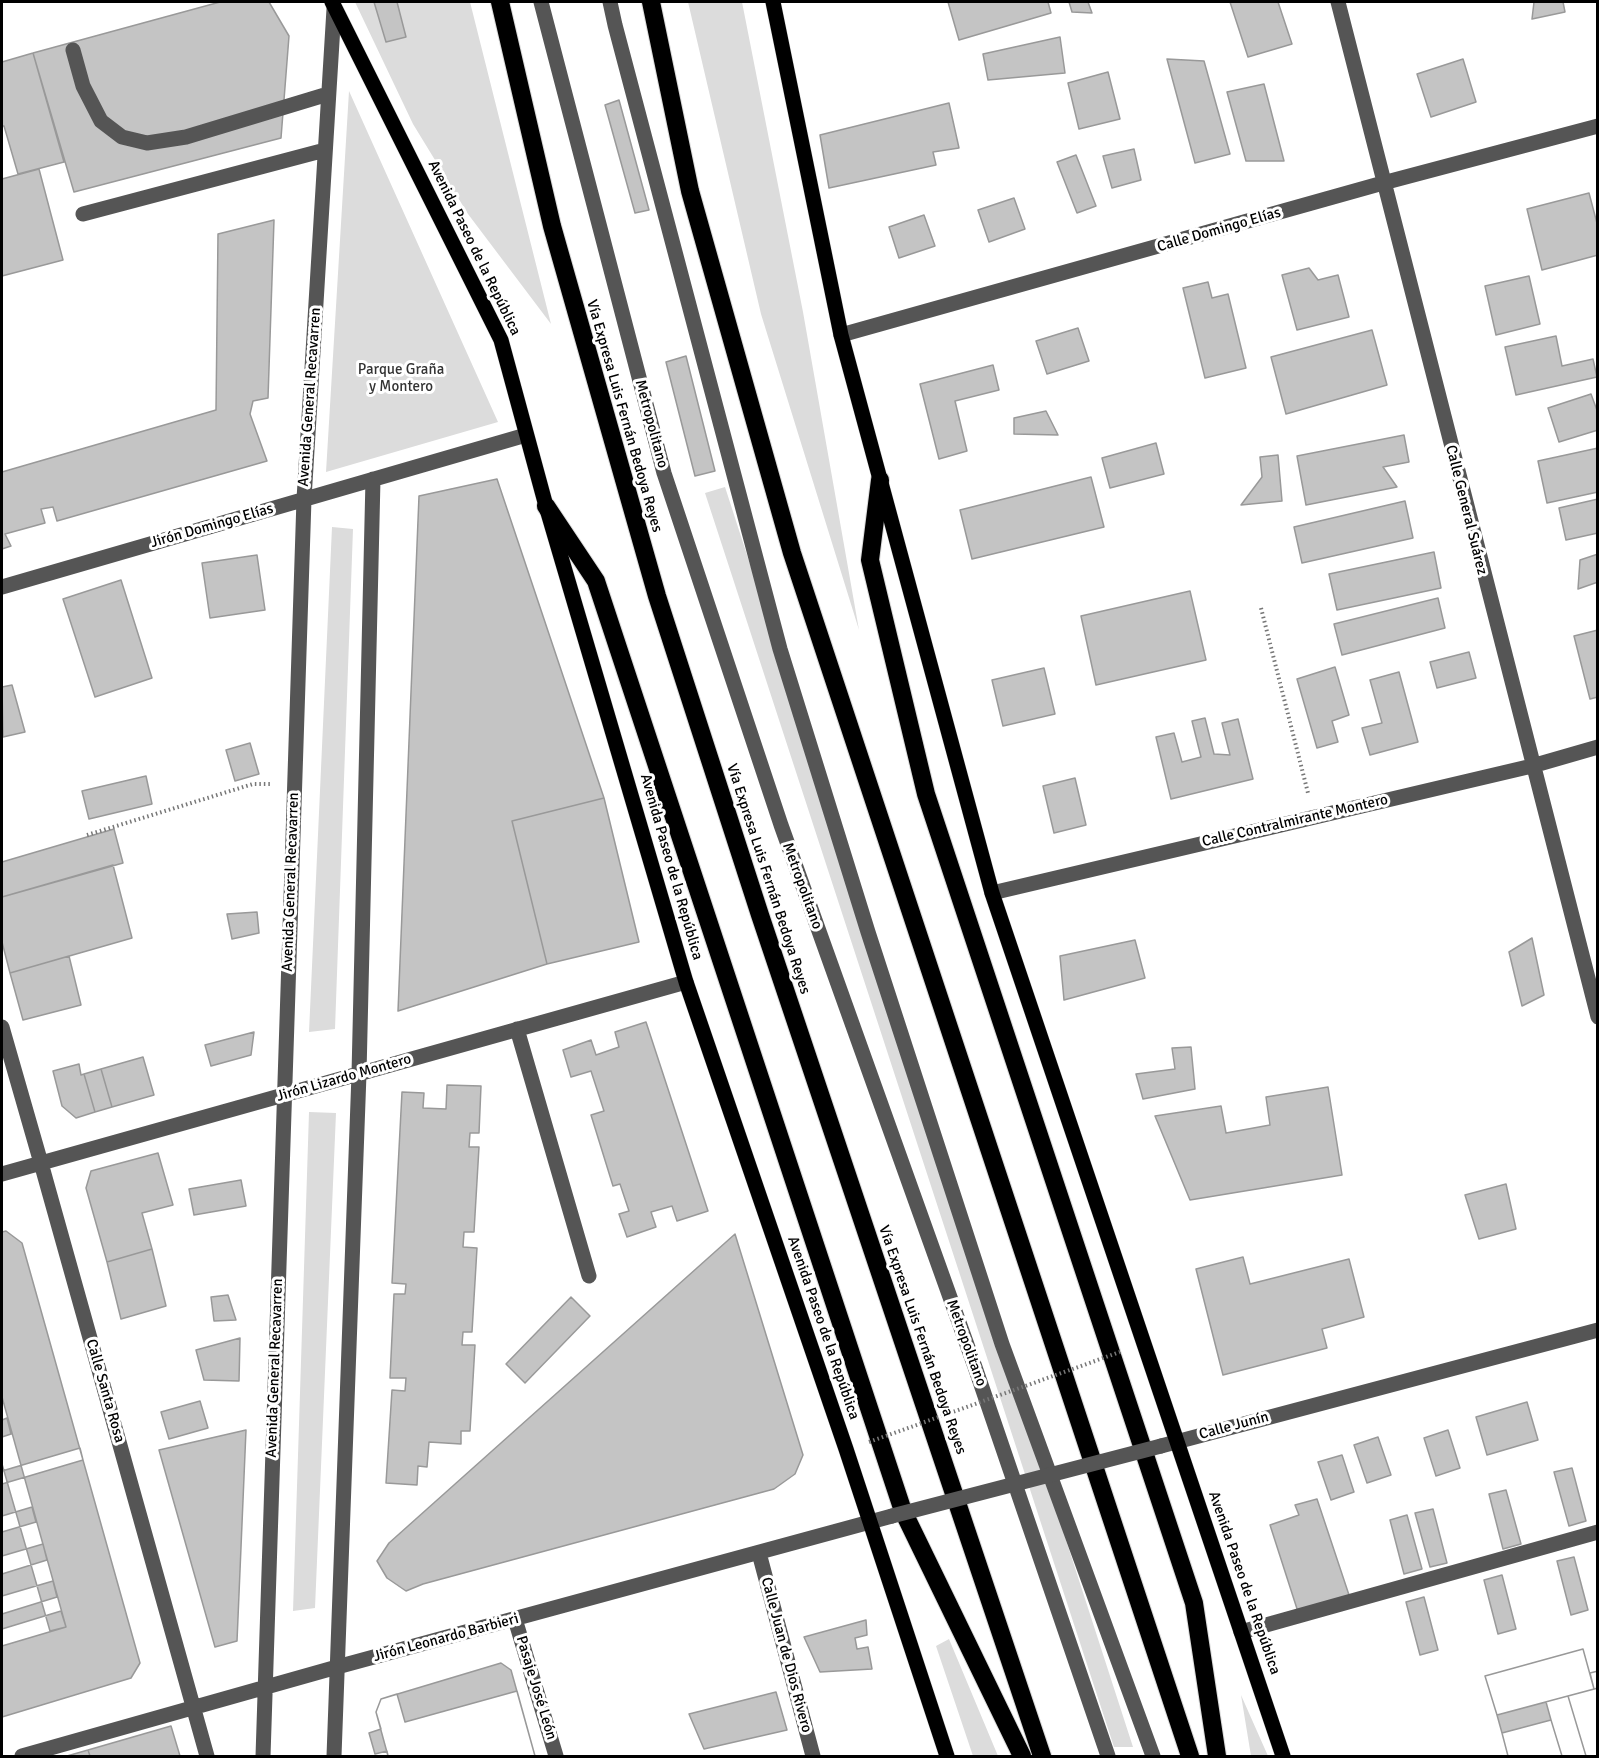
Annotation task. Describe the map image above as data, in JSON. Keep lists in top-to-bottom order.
{
  "streets": {
    "highway": ["Vía Expresa Luis Fernán Bedoya Reyes"],
    "main road": ["Avenida Paseo de la República"],
    "street": [
      "Calle Domingo Elías",
      "Avenida General Recavarren",
      "Metropolitano",
      "Calle General Suárez",
      "Jirón Domingo Elías",
      "Calle Contralmirante Montero",
      "Jirón Lizardo Montero",
      "Calle Santa Rosa",
      "Calle Junín",
      "Jirón Leonardo Barbieri",
      "Calle Juan de Dios Rivero",
      "Pasaje José León"
    ]
  },
  "crossings": [
    ["Calle Domingo Elías", "Avenida Paseo de la República"],
    ["Calle Domingo Elías", "Calle General Suárez"],
    ["Avenida Paseo de la República", "Avenida General Recavarren"],
    ["Avenida Paseo de la República", "Jirón Domingo Elías"],
    ["Avenida Paseo de la República", "Calle Contralmirante Montero"],
    ["Avenida Paseo de la República", "Jirón Lizardo Montero"],
    ["Avenida Paseo de la República", "Calle Junín"],
    ["Avenida Paseo de la República", "Jirón Leonardo Barbieri"],
    ["Avenida General Recavarren", "Jirón Domingo Elías"],
    ["Avenida General Recavarren", "Jirón Lizardo Montero"],
    ["Avenida General Recavarren", "Jirón Leonardo Barbieri"],
    ["Calle General Suárez", "Calle Contralmirante Montero"],
    ["Jirón Lizardo Montero", "Calle Santa Rosa"],
    ["Calle Santa Rosa", "Jirón Leonardo Barbieri"],
    ["Calle Junín", "Jirón Leonardo Barbieri"],
    ["Jirón Leonardo Barbieri", "Calle Juan de Dios Rivero"],
    ["Jirón Leonardo Barbieri", "Pasaje José León"]
  ],
  "parks": ["Parque Graña y Montero"]
}
